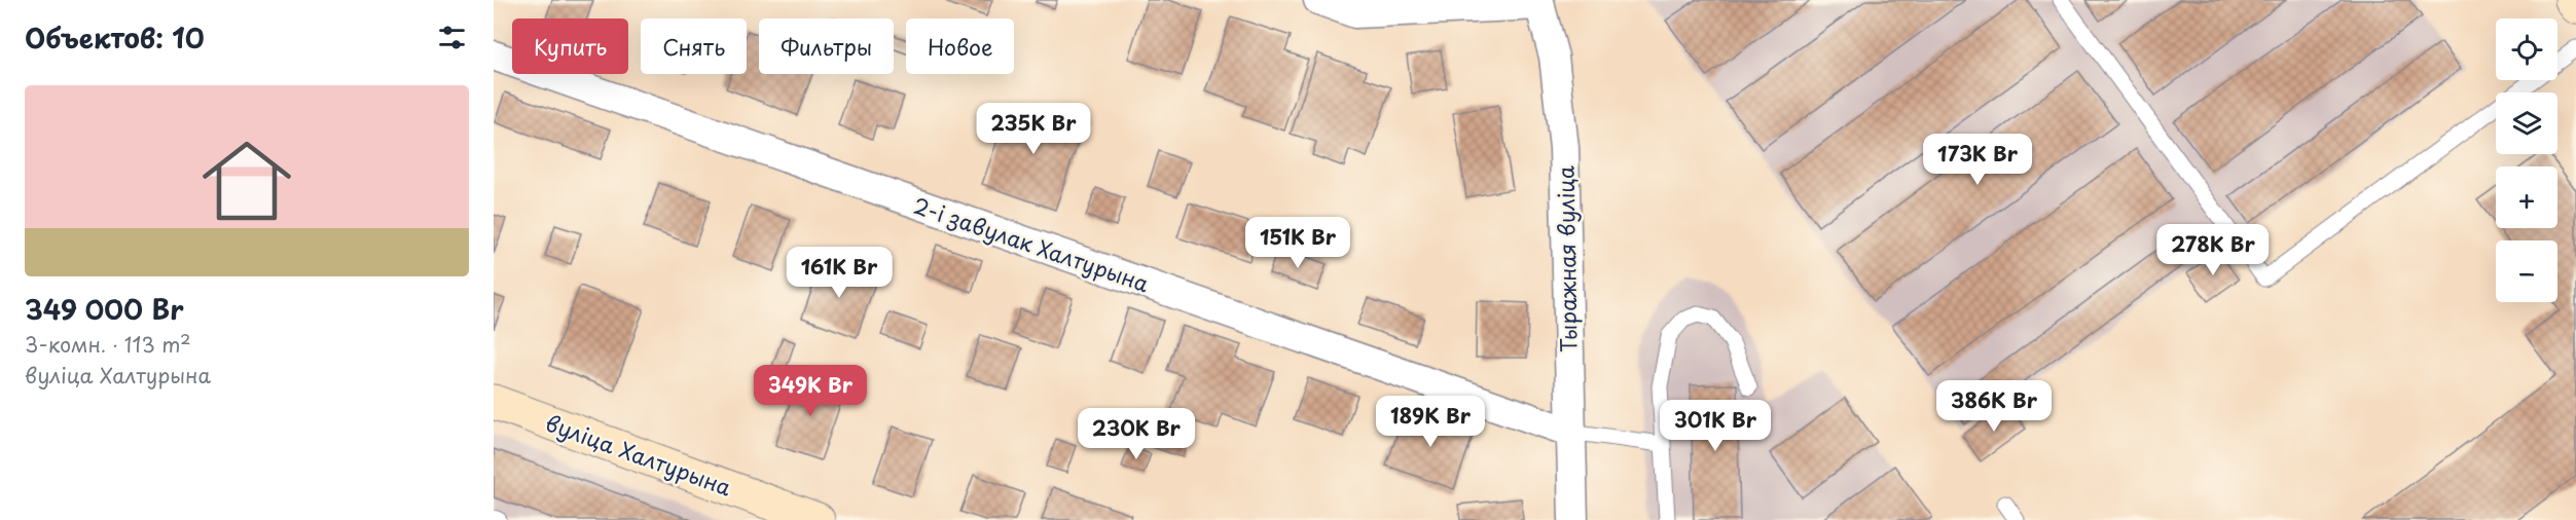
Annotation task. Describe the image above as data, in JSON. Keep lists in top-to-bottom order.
{
  "streets": {
    "street": ["2-і завулак Халтурына", "Тыражная вуліца", "вуліца Халтурына"]
  },
  "crossings": [
    ["2-і завулак Халтурына", "Тыражная вуліца"]
  ],
  "page": {
    "heading": "Объектов: 10",
    "map_buttons": ["+", "−"],
    "chip": [
      "Купить",
      "Снять",
      "Фильтры",
      "Новое"
    ],
    "list": [
      {
        "name": "349 000 Br",
        "note": "3-комн. · 113 m² · вуліца Халтурына"
      }
    ],
    "price": [
      "235K Br",
      "173K Br",
      "151K Br",
      "278K Br",
      "161K Br",
      "349K Br",
      "386K Br",
      "189K Br",
      "301K Br",
      "230K Br"
    ]
  }
}
